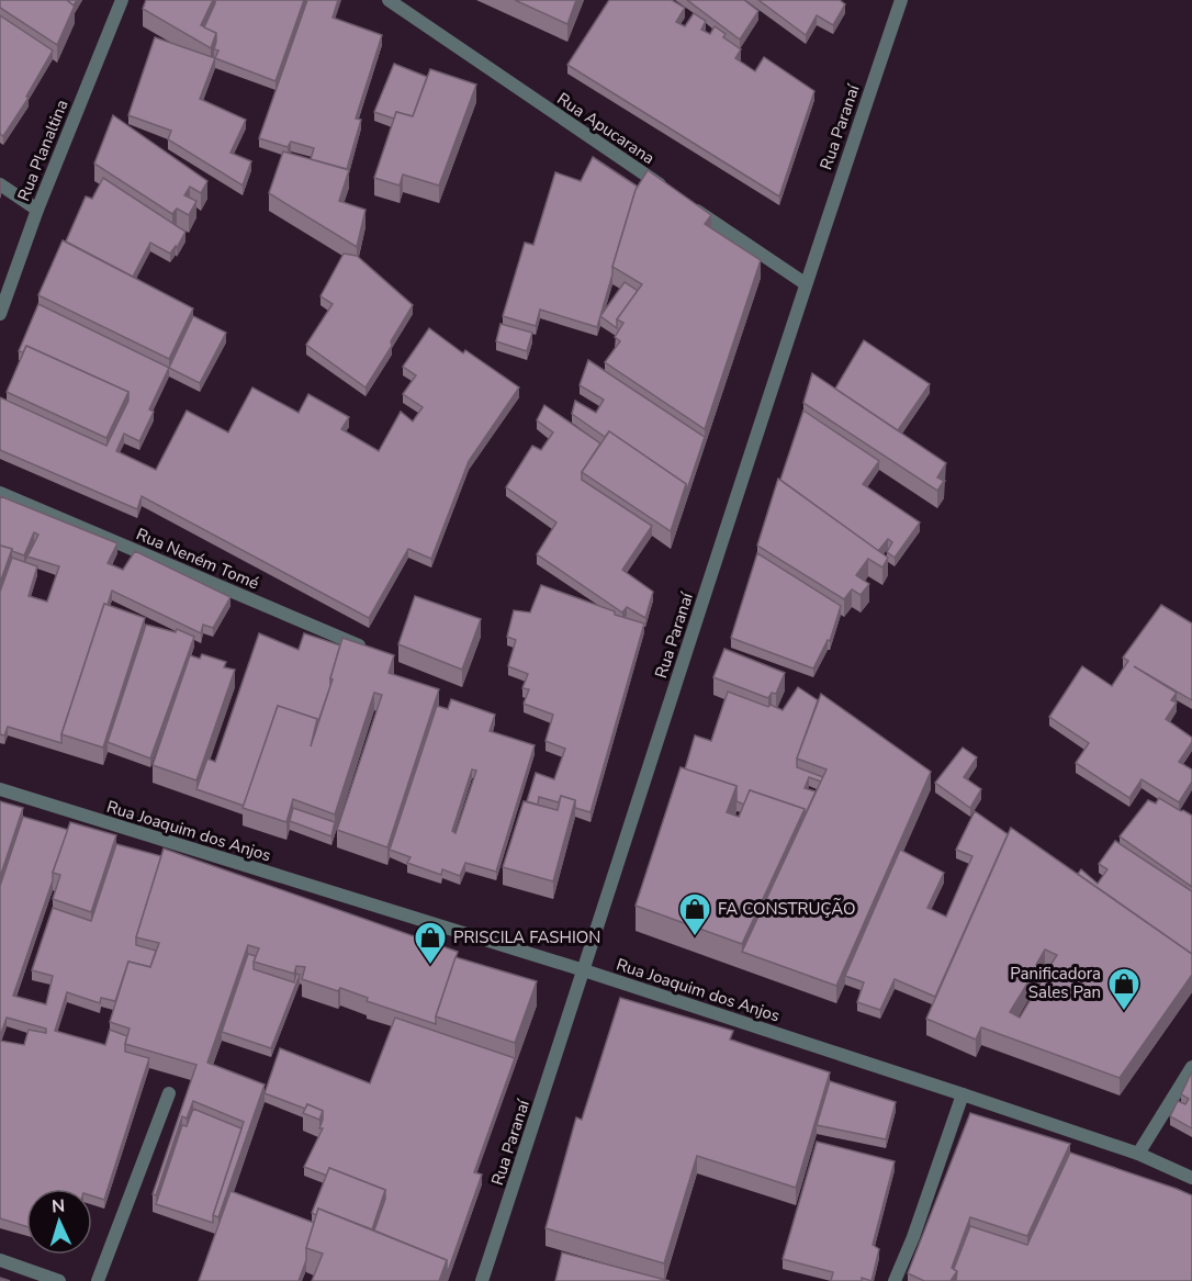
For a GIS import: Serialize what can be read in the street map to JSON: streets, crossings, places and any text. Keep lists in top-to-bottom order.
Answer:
{
  "streets": {
    "street": [
      "Rua Paranaí",
      "Rua Apucarana",
      "Rua Planaltina",
      "Rua Neném Tomé",
      "Rua Joaquim dos Anjos"
    ]
  },
  "crossings": [
    ["Rua Paranaí", "Rua Joaquim dos Anjos"]
  ],
  "places": {
    "shop": ["FA CONSTRUÇÃO", "PRISCILA FASHION", "Panificadora Sales Pan"]
  },
  "north": "top"
}
